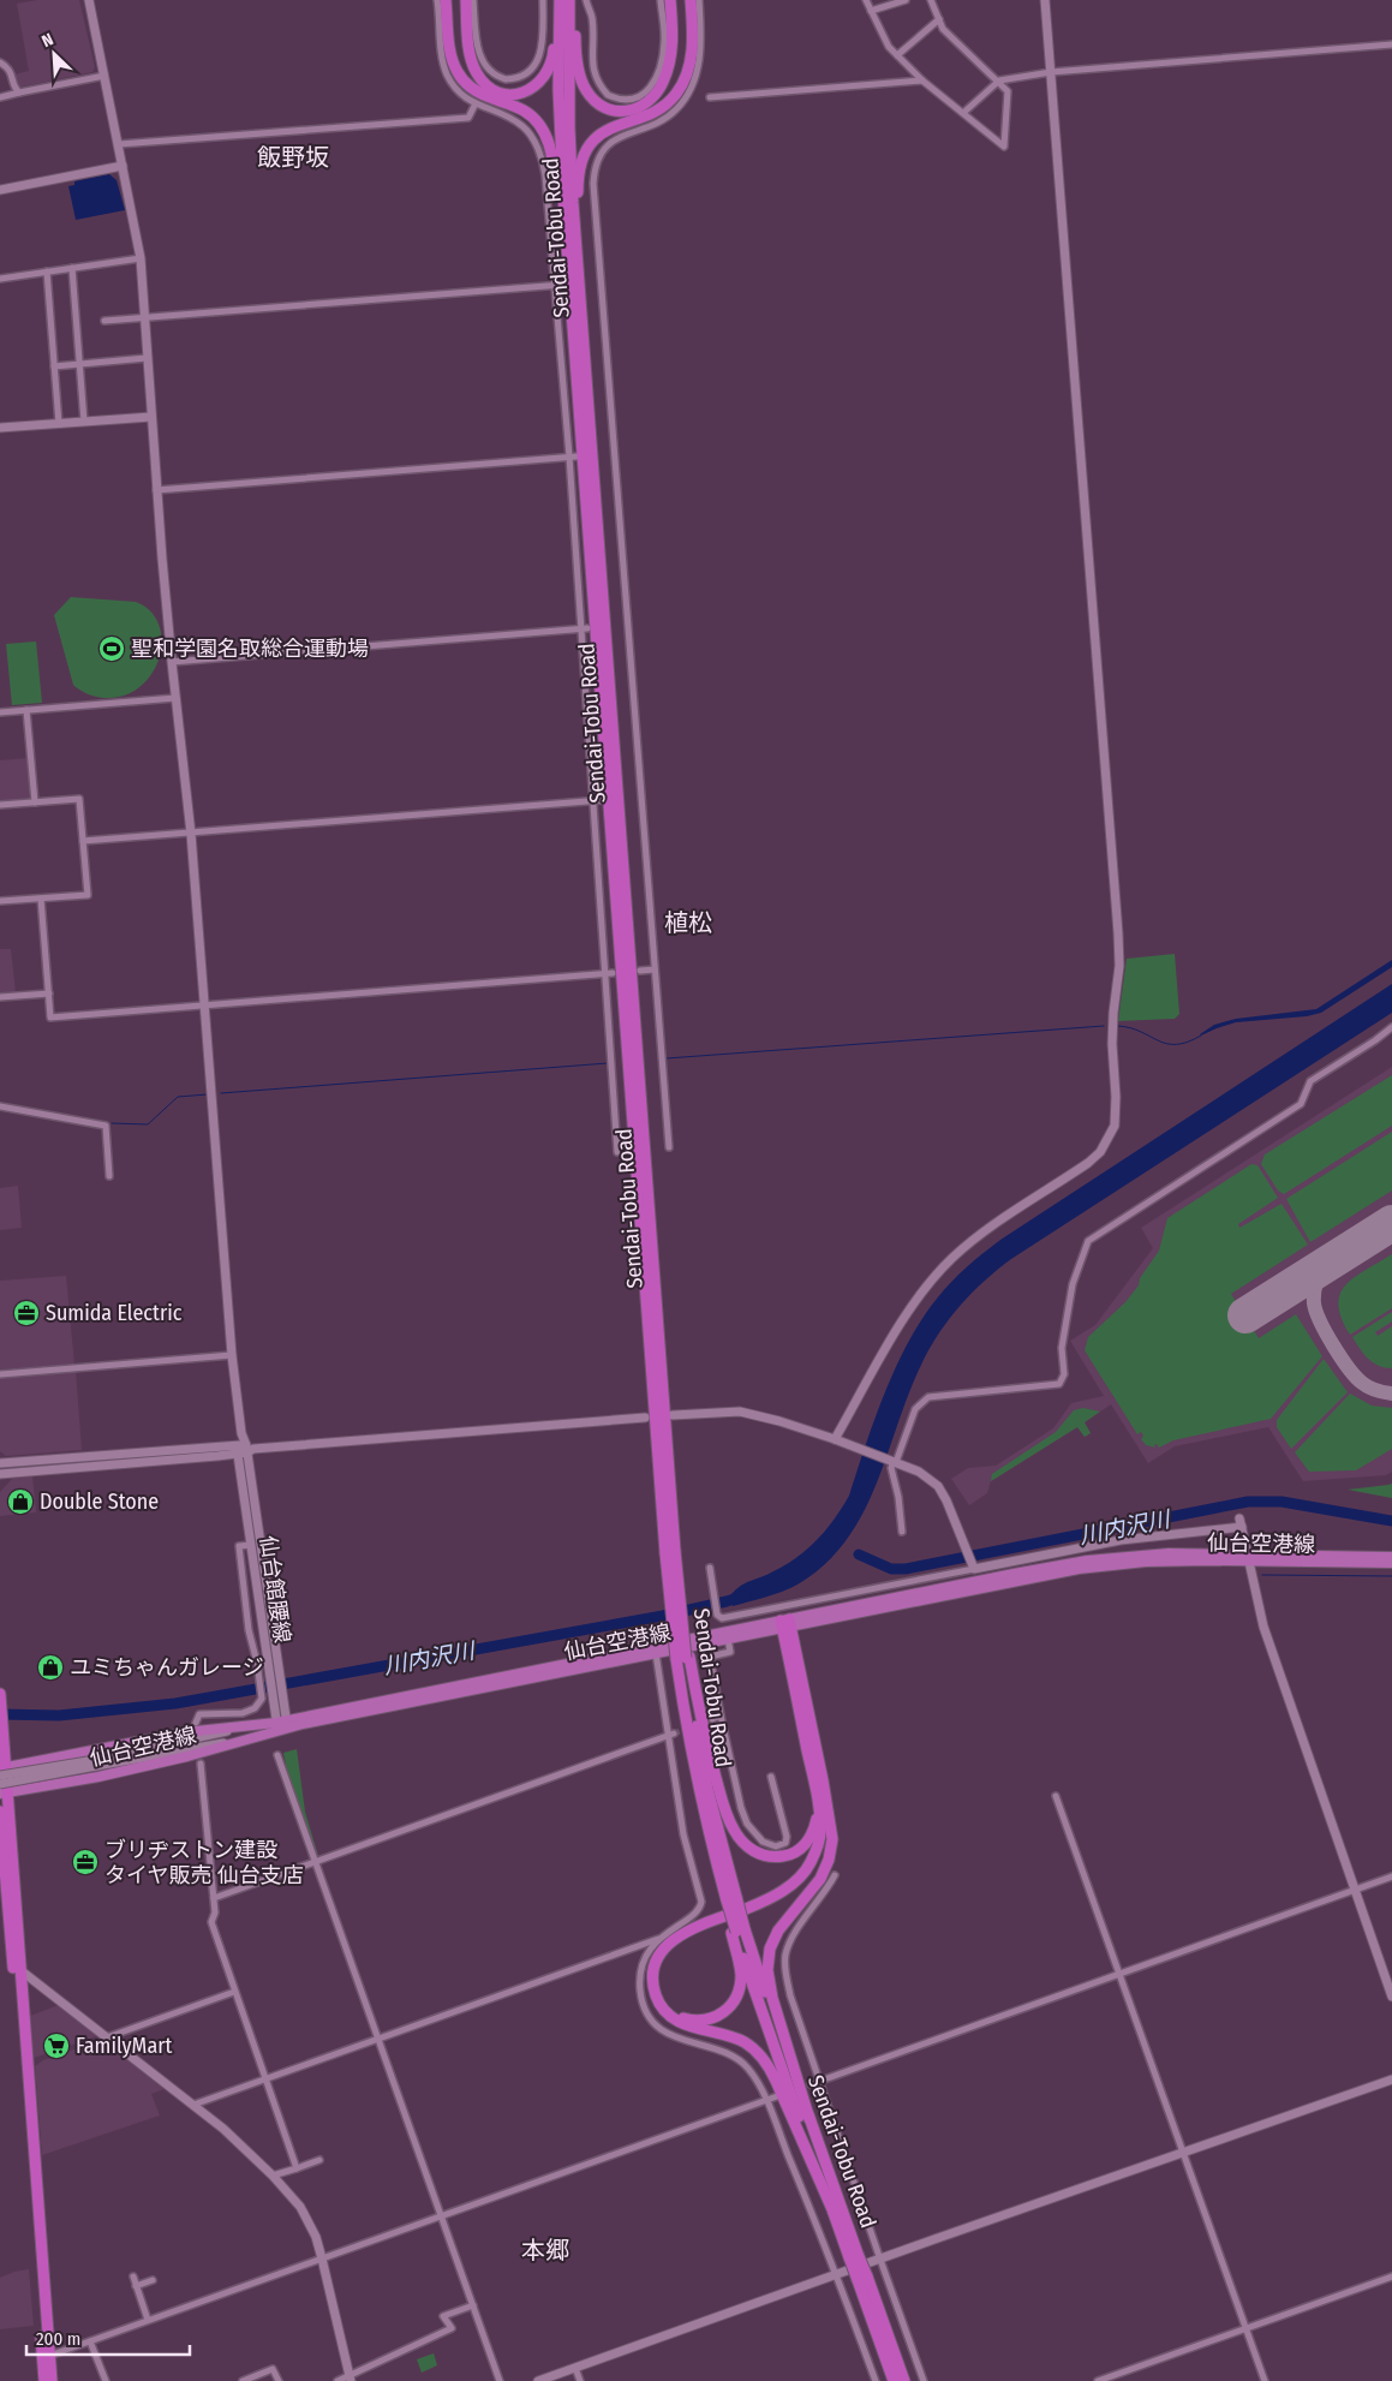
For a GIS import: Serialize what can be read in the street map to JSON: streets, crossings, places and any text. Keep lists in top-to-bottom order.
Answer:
{
  "streets": {
    "highway": ["Sendai-Tobu Road"],
    "main road": ["仙台空港線"],
    "street": ["仙台館腰線"]
  },
  "crossings": [
    ["仙台空港線", "仙台館腰線"]
  ],
  "districts": ["飯野坂", "植松", "本郷"],
  "water": ["川内沢川"],
  "places": {
    "sports": ["聖和学園名取総合運動場"],
    "office": ["Sumida Electric", "ブリヂストン建設 タイヤ販売 仙台支店"],
    "shop": ["Double Stone", "ユミちゃんガレージ"],
    "supermarket": ["FamilyMart"]
  },
  "scale_bar": "200 m",
  "north": "top left"
}
